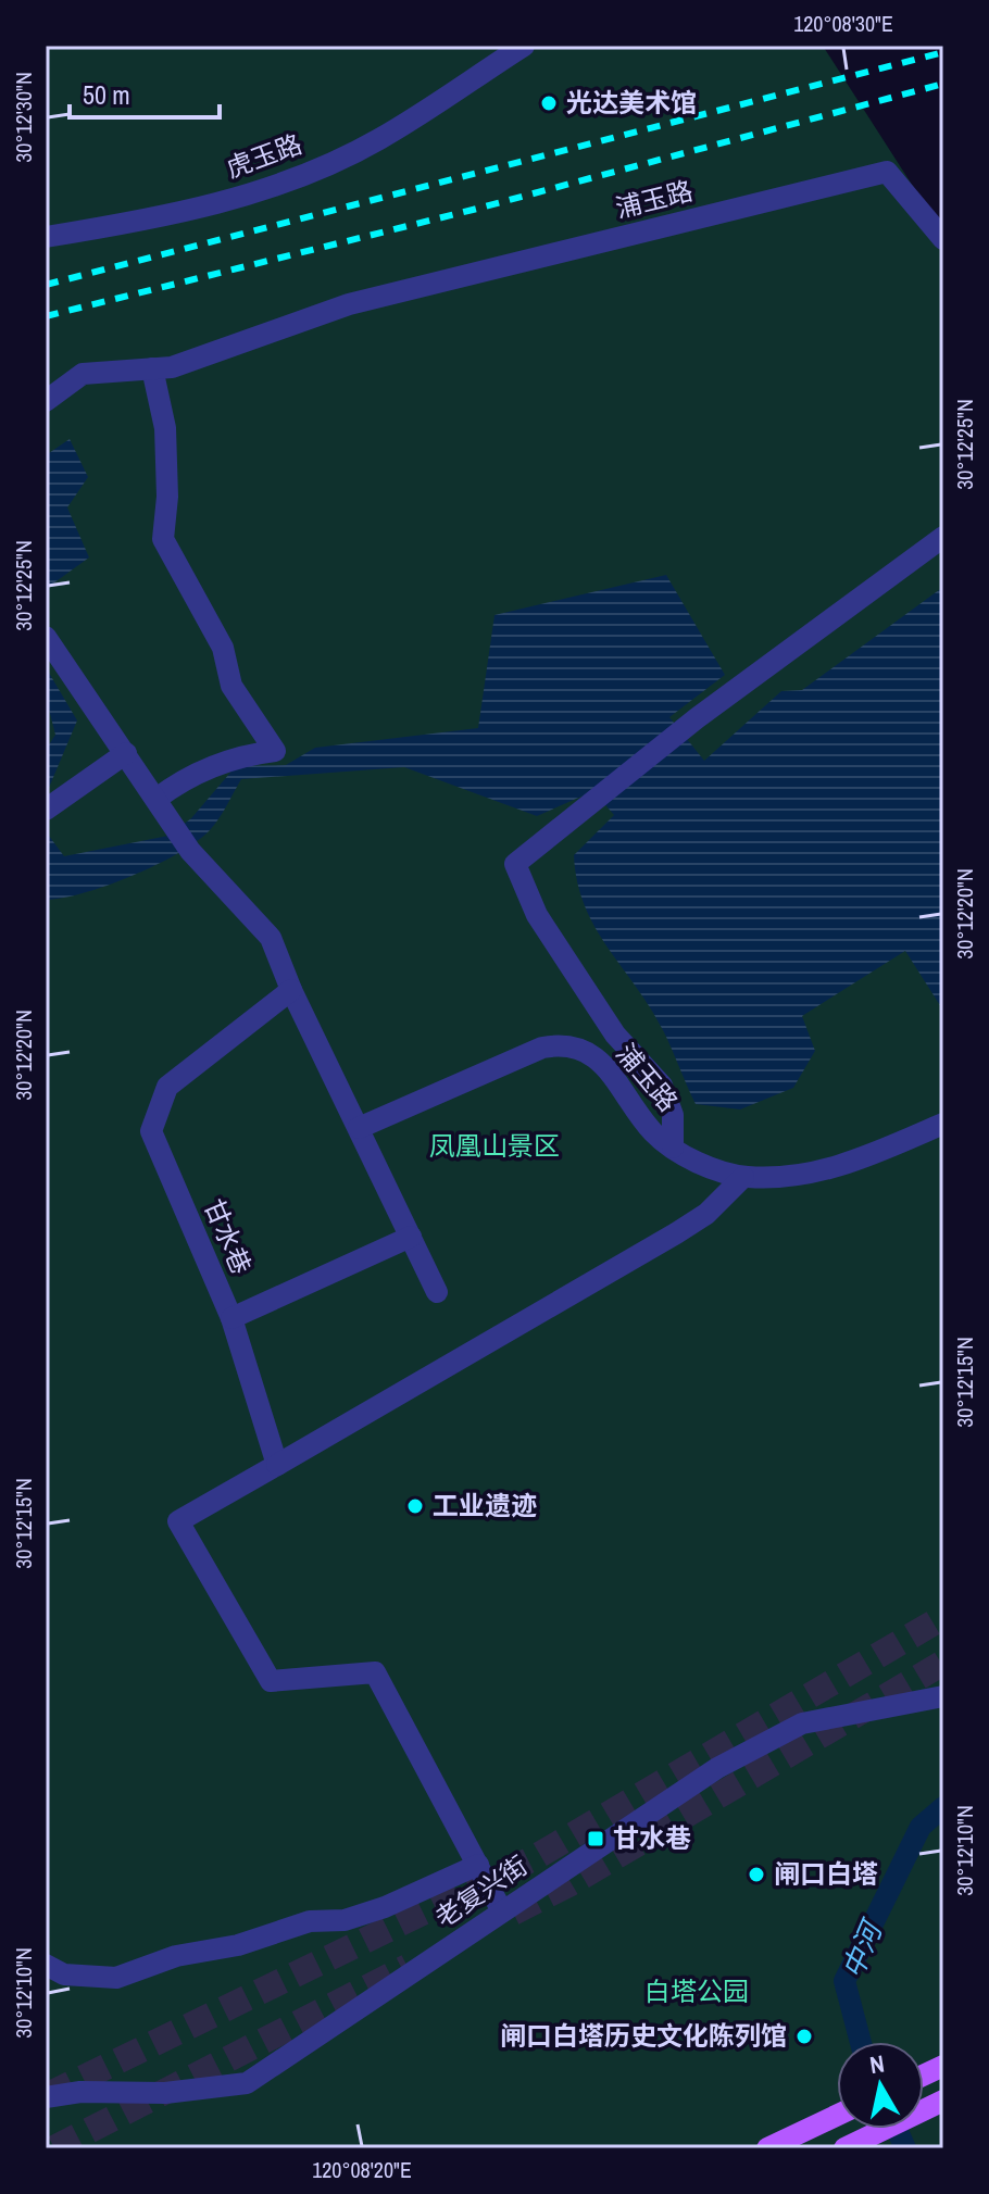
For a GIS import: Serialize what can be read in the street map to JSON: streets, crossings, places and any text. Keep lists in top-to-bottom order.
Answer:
{
  "streets": {
    "street": [
      "虎玉路",
      "浦玉路",
      "甘水巷",
      "老复兴街"
    ]
  },
  "water": ["中河"],
  "parks": ["凤凰山景区", "白塔公园"],
  "places": {
    "other": [
      "光达美术馆",
      "工业遗迹",
      "闸口白塔",
      "闸口白塔历史文化陈列馆"
    ],
    "transit": ["甘水巷"]
  },
  "scale_bar": "50 m",
  "north": "top",
  "coordinates": [
    "120°08'30\"E",
    "30°12'30\"N",
    "30°12'25\"N",
    "30°12'20\"N",
    "30°12'15\"N",
    "30°12'10\"N",
    "120°08'20\"E"
  ]
}
